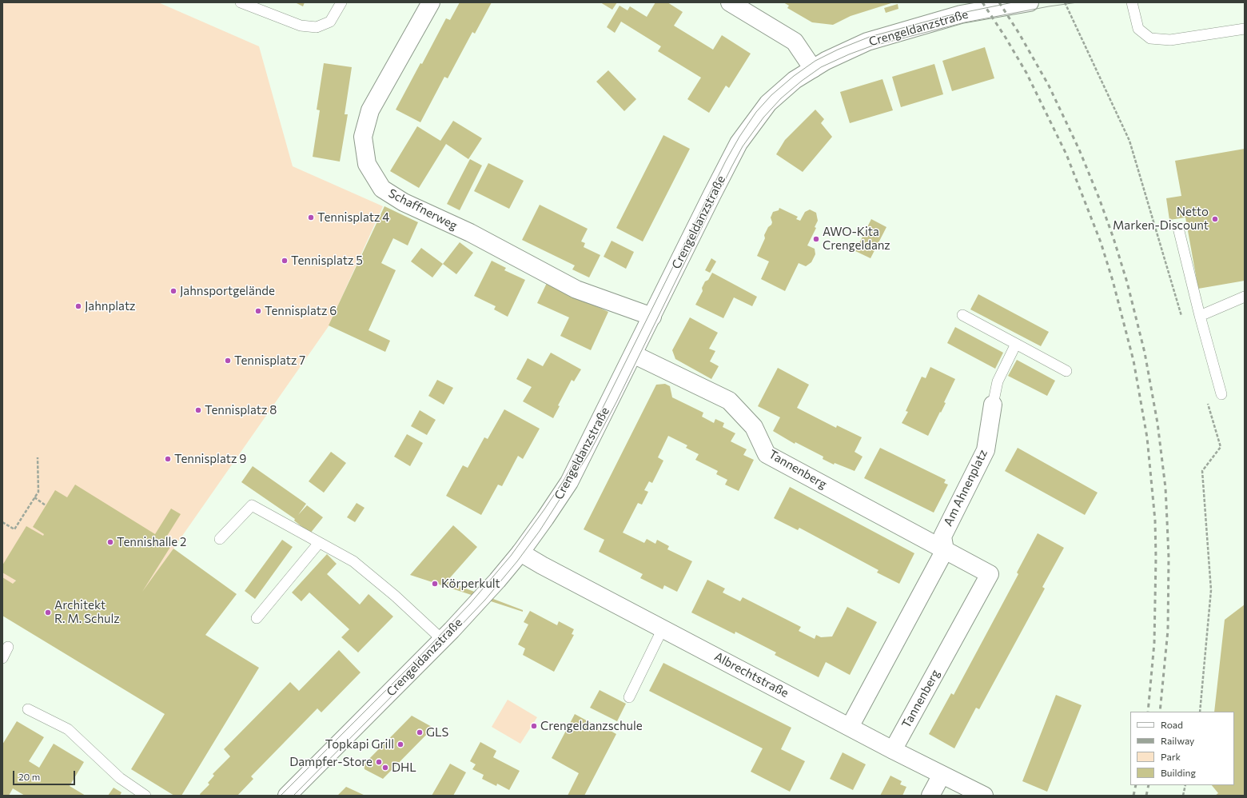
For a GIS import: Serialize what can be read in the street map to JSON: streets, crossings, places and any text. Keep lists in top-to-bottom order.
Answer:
{
  "streets": {
    "street": [
      "Crengeldanzstraße",
      "Schaffnerweg",
      "Tannenberg",
      "Am Ahnenplatz",
      "Albrechtstraße"
    ]
  },
  "crossings": [
    ["Crengeldanzstraße", "Schaffnerweg"],
    ["Crengeldanzstraße", "Tannenberg"],
    ["Crengeldanzstraße", "Albrechtstraße"],
    ["Tannenberg", "Am Ahnenplatz"],
    ["Tannenberg", "Albrechtstraße"]
  ],
  "places": [
    "Tennisplatz 4",
    "Netto Marken-Discount",
    "AWO-Kita Crengeldanz",
    "Tennisplatz 5",
    "Jahnsportgelände",
    "Jahnplatz",
    "Tennisplatz 6",
    "Tennisplatz 7",
    "Tennisplatz 8",
    "Tennisplatz 9",
    "Tennishalle 2",
    "Körperkult",
    "Architekt R. M. Schulz",
    "Crengeldanzschule",
    "GLS",
    "Topkapi Grill",
    "Dampfer-Store",
    "DHL"
  ],
  "legend": [
    "Road",
    "Railway",
    "Park",
    "Building"
  ],
  "scale_bar": "20 m"
}
